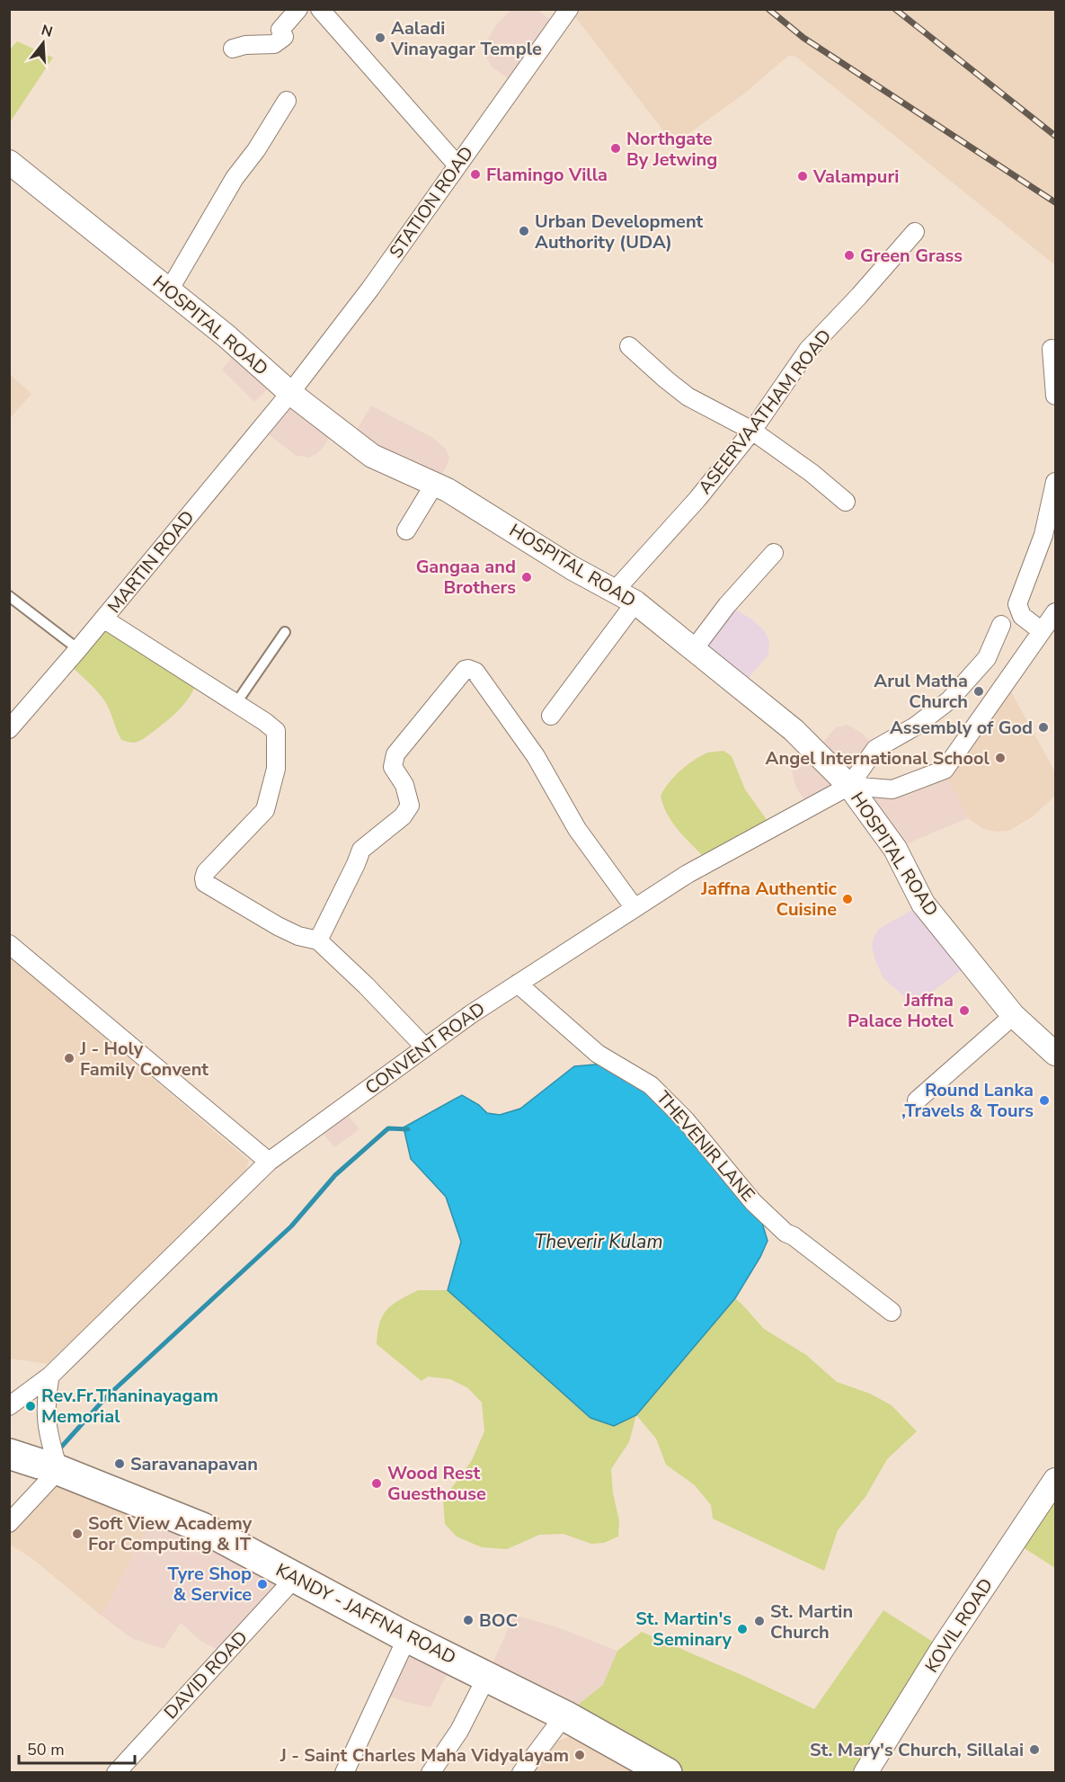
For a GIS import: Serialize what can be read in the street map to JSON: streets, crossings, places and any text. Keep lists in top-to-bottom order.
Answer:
{
  "streets": {
    "highway": ["KANDY - JAFFNA ROAD"],
    "street": [
      "STATION ROAD",
      "HOSPITAL ROAD",
      "ASEERVAATHAM ROAD",
      "MARTIN ROAD",
      "CONVENT ROAD",
      "THEVENIR LANE",
      "KOVIL ROAD",
      "DAVID ROAD"
    ]
  },
  "crossings": [
    ["STATION ROAD", "HOSPITAL ROAD"],
    ["STATION ROAD", "MARTIN ROAD"],
    ["HOSPITAL ROAD", "ASEERVAATHAM ROAD"],
    ["HOSPITAL ROAD", "MARTIN ROAD"],
    ["HOSPITAL ROAD", "CONVENT ROAD"],
    ["CONVENT ROAD", "THEVENIR LANE"],
    ["KANDY - JAFFNA ROAD", "DAVID ROAD"]
  ],
  "water": ["Theverir Kulam"],
  "places": [
    "Aaladi Vinayagar Temple",
    "Northgate By Jetwing",
    "Flamingo Villa",
    "Valampuri",
    "Urban Development Authority (UDA)",
    "Green Grass",
    "Gangaa and Brothers",
    "Arul Matha Church",
    "Assembly of God",
    "Angel International School",
    "Jaffna Authentic Cuisine",
    "Jaffna Palace Hotel",
    "J - Holy Family Convent",
    "Round Lanka ,Travels & Tours",
    "Rev.Fr.Thaninayagam Memorial",
    "Saravanapavan",
    "Wood Rest Guesthouse",
    "Soft View Academy For Computing & IT",
    "Tyre Shop & Service",
    "BOC",
    "St. Martin Church",
    "St. Martin's Seminary",
    "St. Mary's Church, Sillalai",
    "J - Saint Charles Maha Vidyalayam"
  ],
  "scale_bar": "50 m",
  "north": "top"
}
